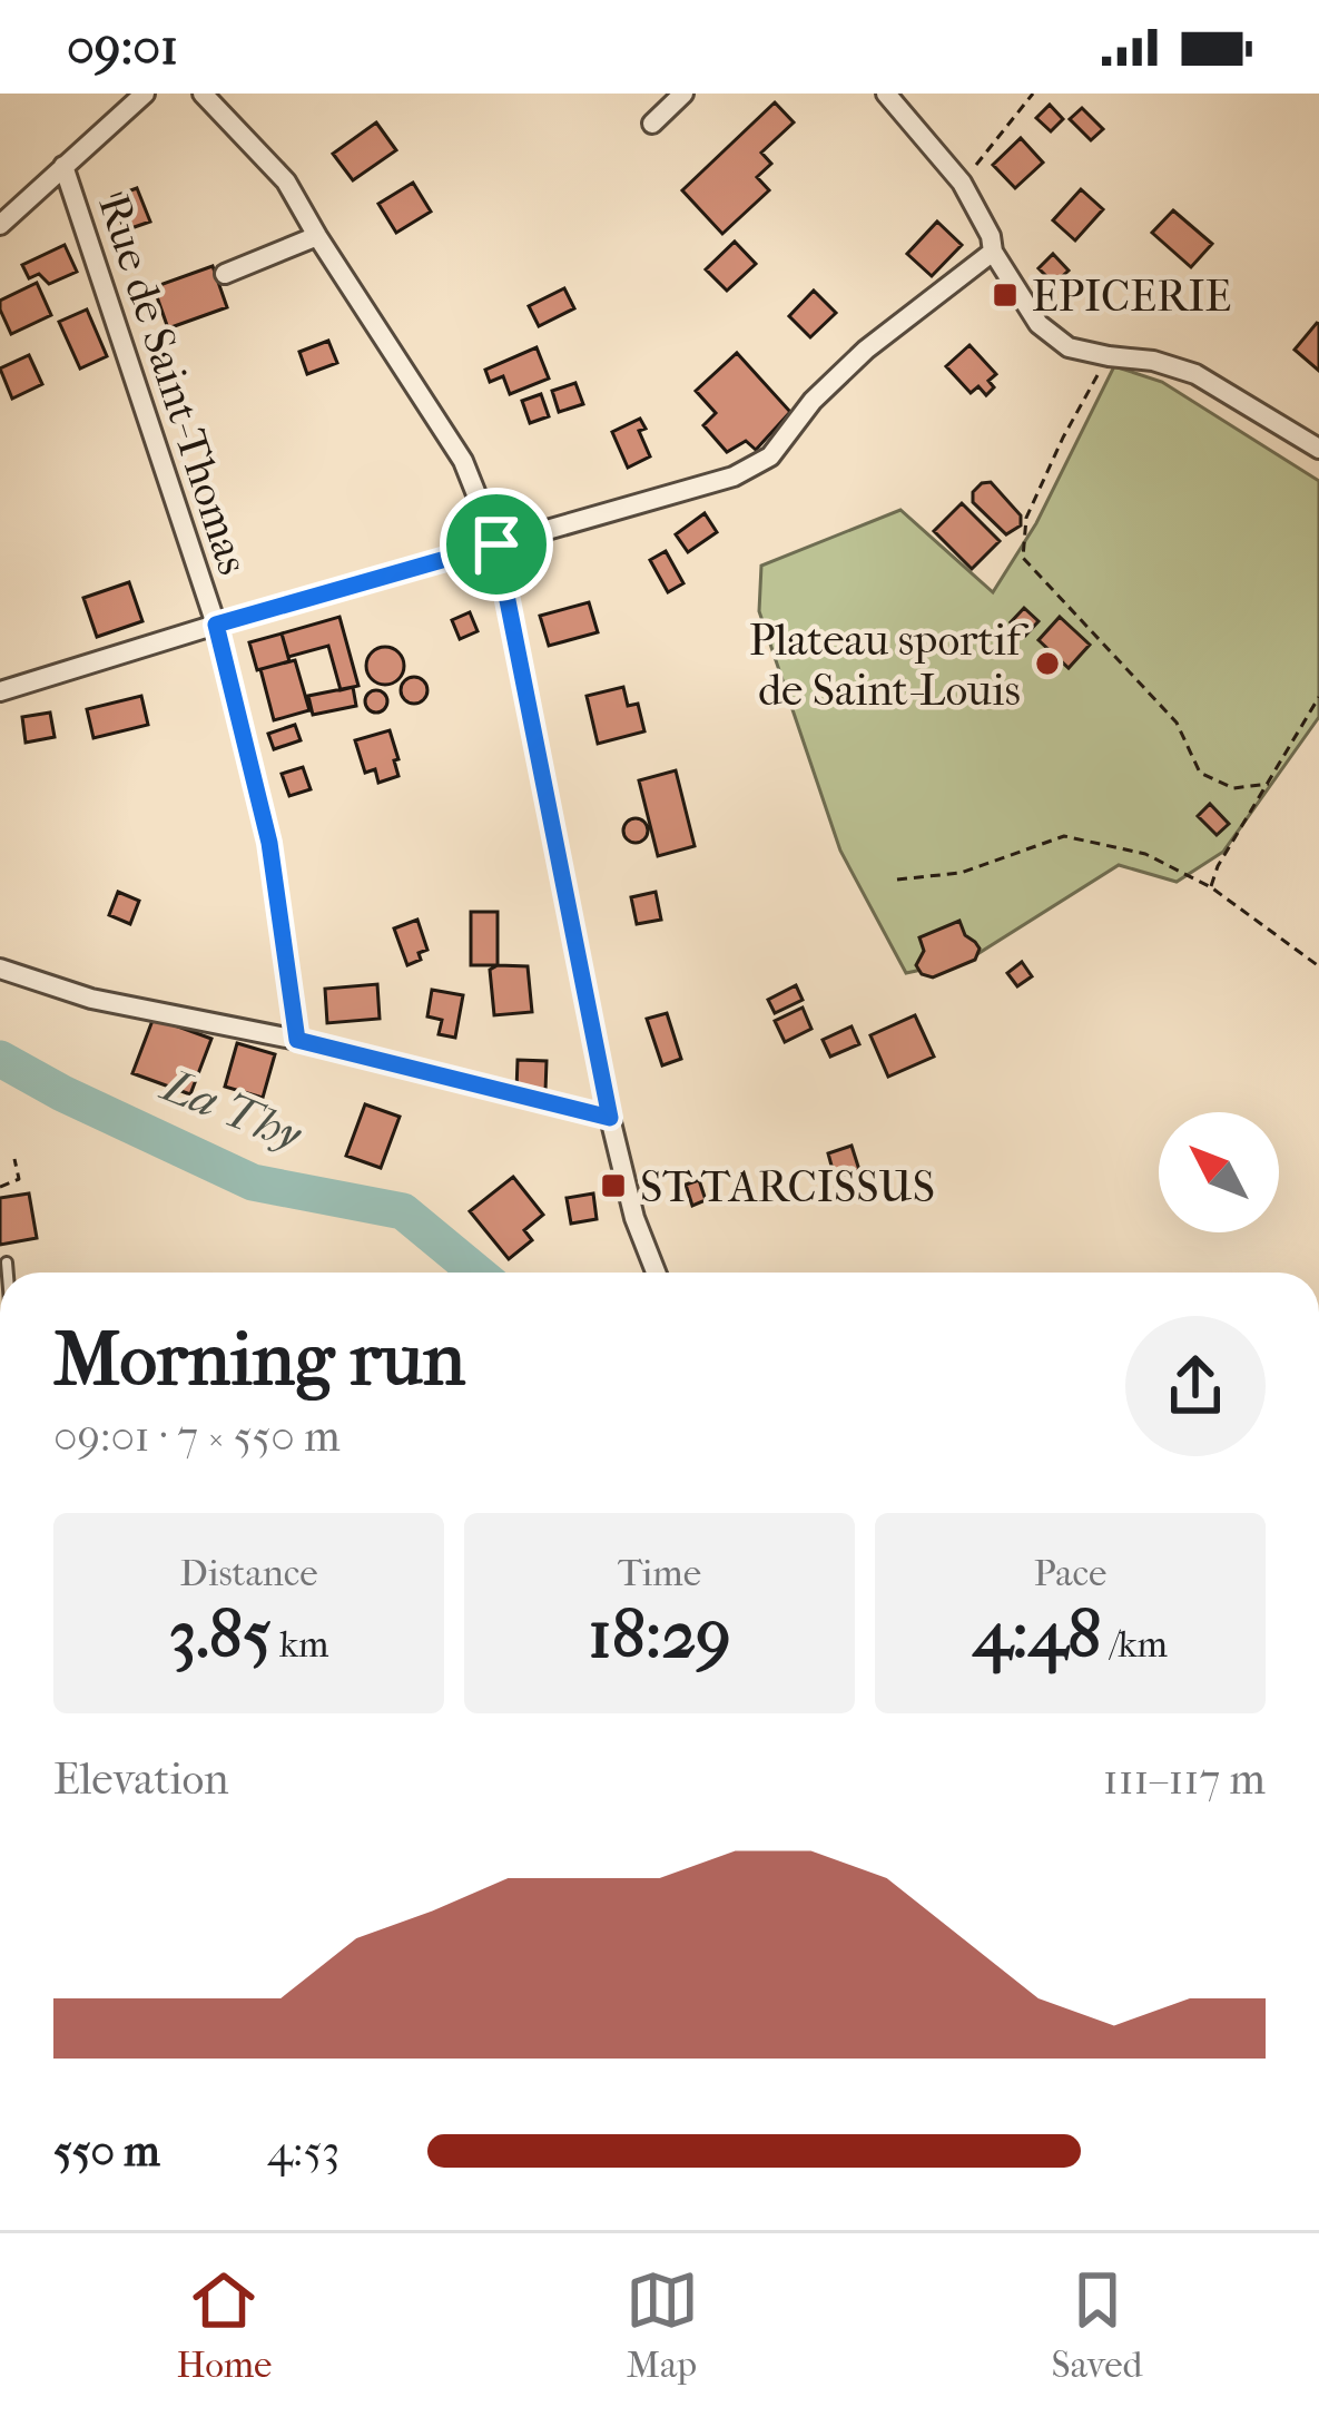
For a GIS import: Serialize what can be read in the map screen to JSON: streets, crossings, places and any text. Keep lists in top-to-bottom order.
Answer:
{
  "streets": {
    "street": ["Rue de Saint-Thomas"]
  },
  "water": ["La Thy"],
  "places": {
    "transit": ["EPICERIE", "ST TARCISSUS"],
    "other": ["Plateau sportif de Saint-Louis"]
  },
  "north": "top left",
  "page": {
    "status": "09:01",
    "heading": ["Morning run", "09:01 · 7 × 550 m"],
    "stats": [
      ["Distance", "3.85 km"],
      ["Time", "18:29"],
      ["Pace", "4:48 /km"]
    ],
    "chart": ["Elevation", "111–117 m"],
    "list": [
      {
        "name": "550 m",
        "note": "4:53"
      }
    ],
    "tabs": ["Home", "Map", "Saved"]
  }
}
